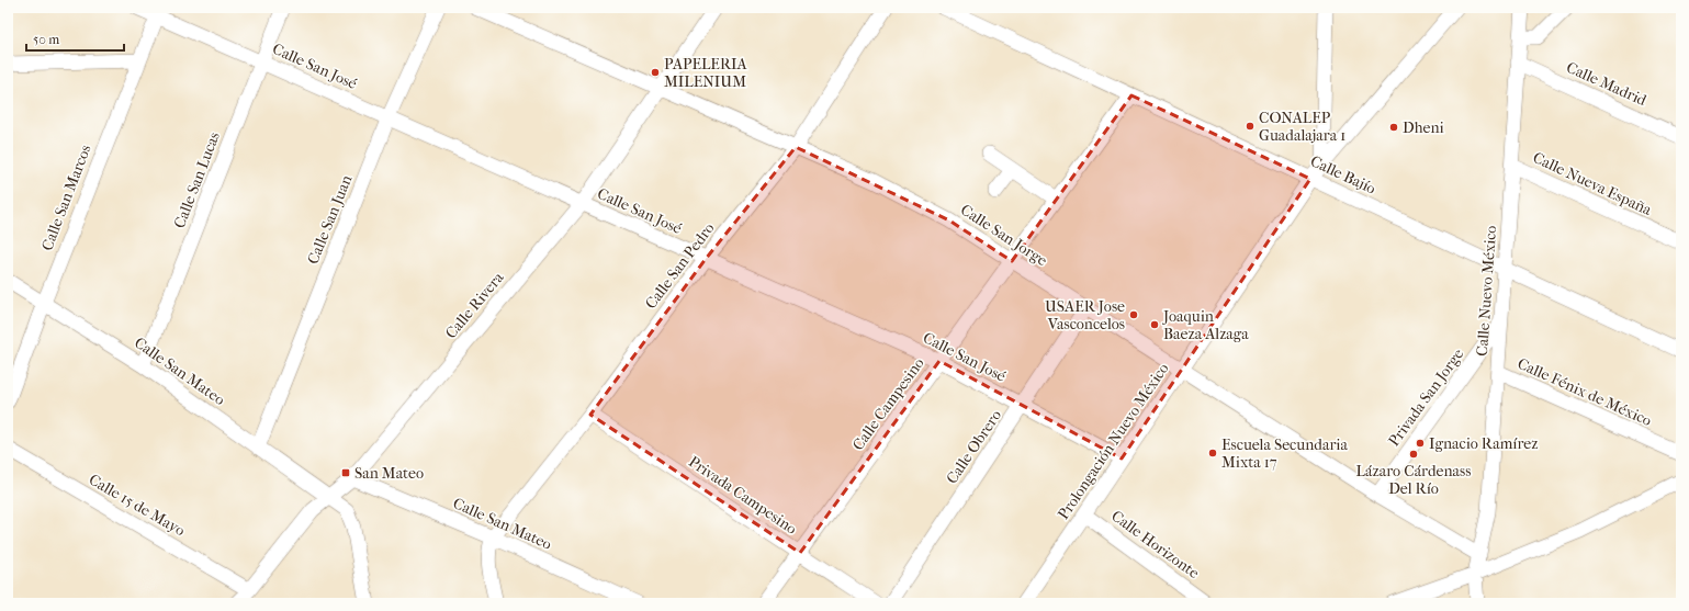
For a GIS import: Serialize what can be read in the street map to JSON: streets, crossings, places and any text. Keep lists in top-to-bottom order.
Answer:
{
  "streets": {
    "street": [
      "Calle San José",
      "Calle Madrid",
      "Calle Bajío",
      "Calle San Lucas",
      "Calle Nueva España",
      "Calle San Marcos",
      "Calle San Juan",
      "Calle San Jorge",
      "Calle San Pedro",
      "Calle Nuevo México",
      "Calle Rivera",
      "Calle San Mateo",
      "Calle Fénix de México",
      "Privada San Jorge",
      "Calle Campesino",
      "Prolongación Nuevo México",
      "Calle Obrero",
      "Privada Campesino",
      "Calle 15 de Mayo",
      "Calle Horizonte"
    ]
  },
  "crossings": [
    ["Calle San José", "Calle San Lucas"],
    ["Calle San José", "Calle San Marcos"],
    ["Calle San José", "Calle San Juan"],
    ["Calle San José", "Calle San Pedro"],
    ["Calle San José", "Calle Rivera"],
    ["Calle San José", "Calle Campesino"],
    ["Calle San José", "Prolongación Nuevo México"],
    ["Calle San José", "Calle Obrero"],
    ["Calle Madrid", "Calle Nuevo México"],
    ["Calle Bajío", "Calle Nuevo México"],
    ["Calle Bajío", "Calle Campesino"],
    ["Calle Bajío", "Prolongación Nuevo México"],
    ["Calle San Lucas", "Calle San Mateo"],
    ["Calle Nueva España", "Calle Nuevo México"],
    ["Calle San Marcos", "Calle San Mateo"],
    ["Calle San Juan", "Calle San Mateo"],
    ["Calle San Jorge", "Calle San Pedro"],
    ["Calle San Jorge", "Calle Nuevo México"],
    ["Calle San Jorge", "Calle Rivera"],
    ["Calle San Jorge", "Privada San Jorge"],
    ["Calle San Jorge", "Calle Campesino"],
    ["Calle San Jorge", "Prolongación Nuevo México"],
    ["Calle San Jorge", "Calle Obrero"],
    ["Calle San Pedro", "Calle San Mateo"],
    ["Calle San Pedro", "Privada Campesino"],
    ["Calle Nuevo México", "Calle Fénix de México"],
    ["Calle Nuevo México", "Privada San Jorge"],
    ["Calle Rivera", "Calle San Mateo"],
    ["Calle Rivera", "Calle 15 de Mayo"],
    ["Calle Campesino", "Privada Campesino"],
    ["Prolongación Nuevo México", "Calle Horizonte"]
  ],
  "places": {
    "other": [
      "PAPELERIA MILENIUM",
      "CONALEP Guadalajara 1",
      "Dheni",
      "USAER Jose Vasconcelos",
      "Joaquin Baeza Alzaga",
      "Ignacio Ramírez",
      "Escuela Secundaria Mixta 17",
      "Lázaro Cárdenass Del Río"
    ],
    "transit": ["San Mateo"]
  },
  "scale_bar": "50 m"
}
